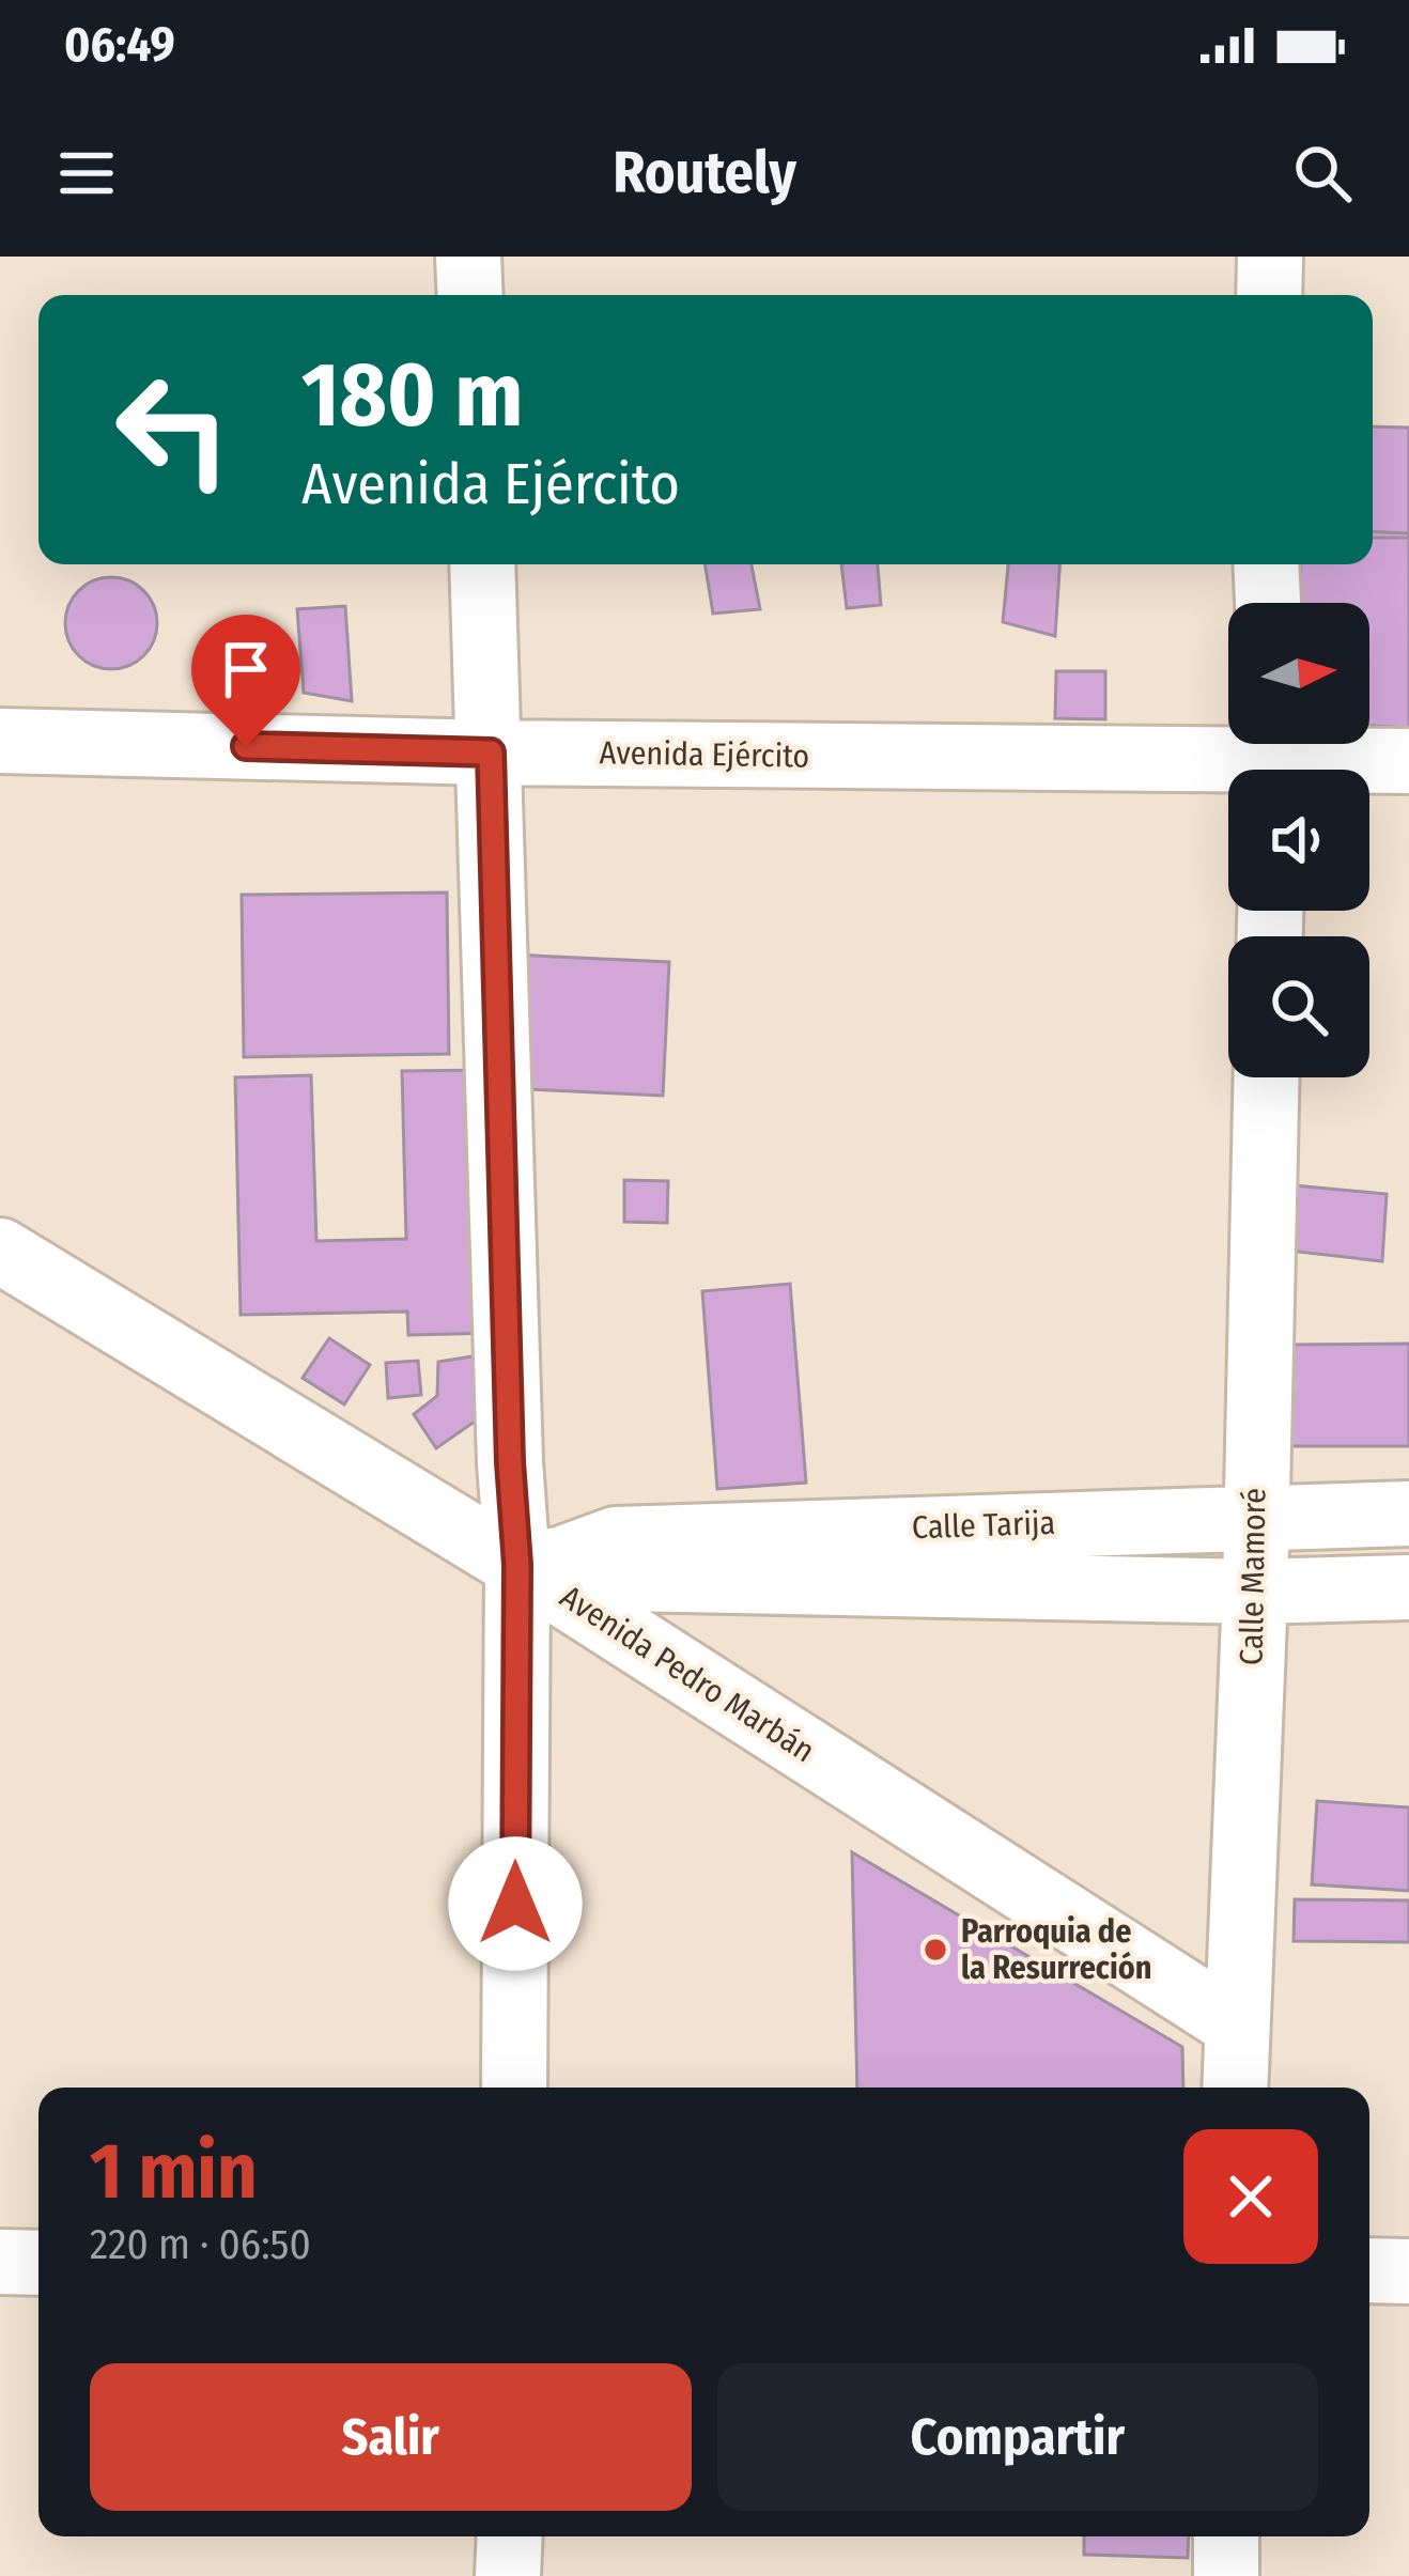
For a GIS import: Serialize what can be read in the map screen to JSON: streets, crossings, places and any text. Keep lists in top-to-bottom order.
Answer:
{
  "streets": {
    "street": [
      "Avenida Ejército",
      "Calle Tarija",
      "Calle Mamoré",
      "Avenida Pedro Marbán"
    ]
  },
  "crossings": [
    ["Calle Tarija", "Calle Mamoré"],
    ["Calle Tarija", "Avenida Pedro Marbán"],
    ["Calle Mamoré", "Avenida Pedro Marbán"]
  ],
  "places": ["Parroquia de la Resurreción"],
  "north": "right",
  "page": {
    "status": "06:49",
    "header": "Routely",
    "turn": ["180 m", "Avenida Ejército"],
    "heading": ["1 min", "220 m · 06:50"],
    "buttons": ["Salir", "Compartir"]
  }
}
